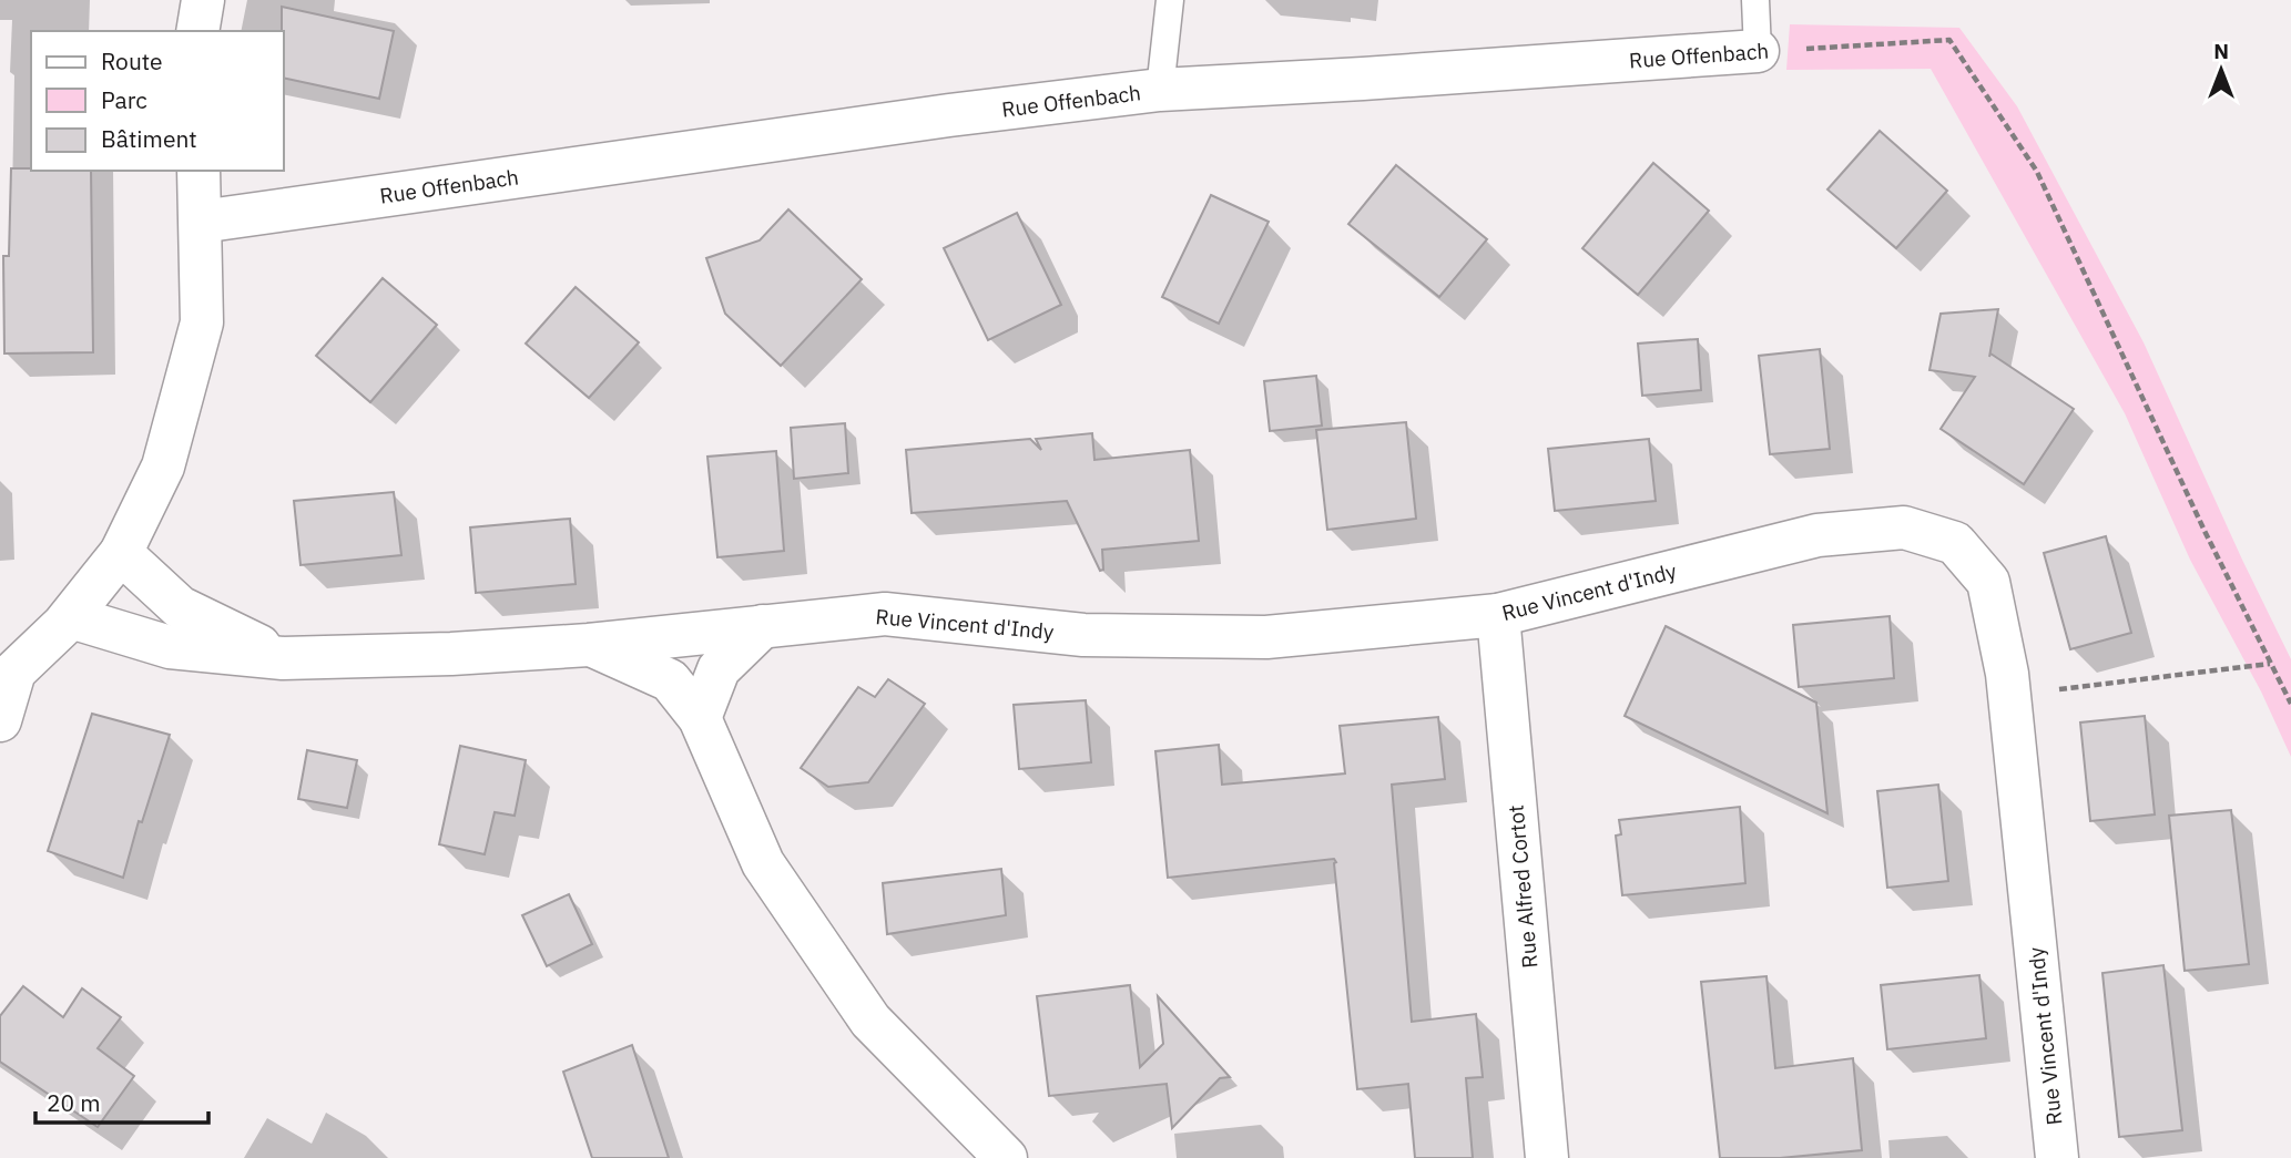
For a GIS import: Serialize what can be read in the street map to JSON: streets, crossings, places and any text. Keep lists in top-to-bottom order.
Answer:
{
  "streets": {
    "street": ["Rue Offenbach", "Rue Vincent d'Indy", "Rue Alfred Cortot"]
  },
  "crossings": [
    ["Rue Vincent d'Indy", "Rue Alfred Cortot"]
  ],
  "legend": ["Route", "Parc", "Bâtiment"],
  "scale_bar": "20 m",
  "north": "top"
}
